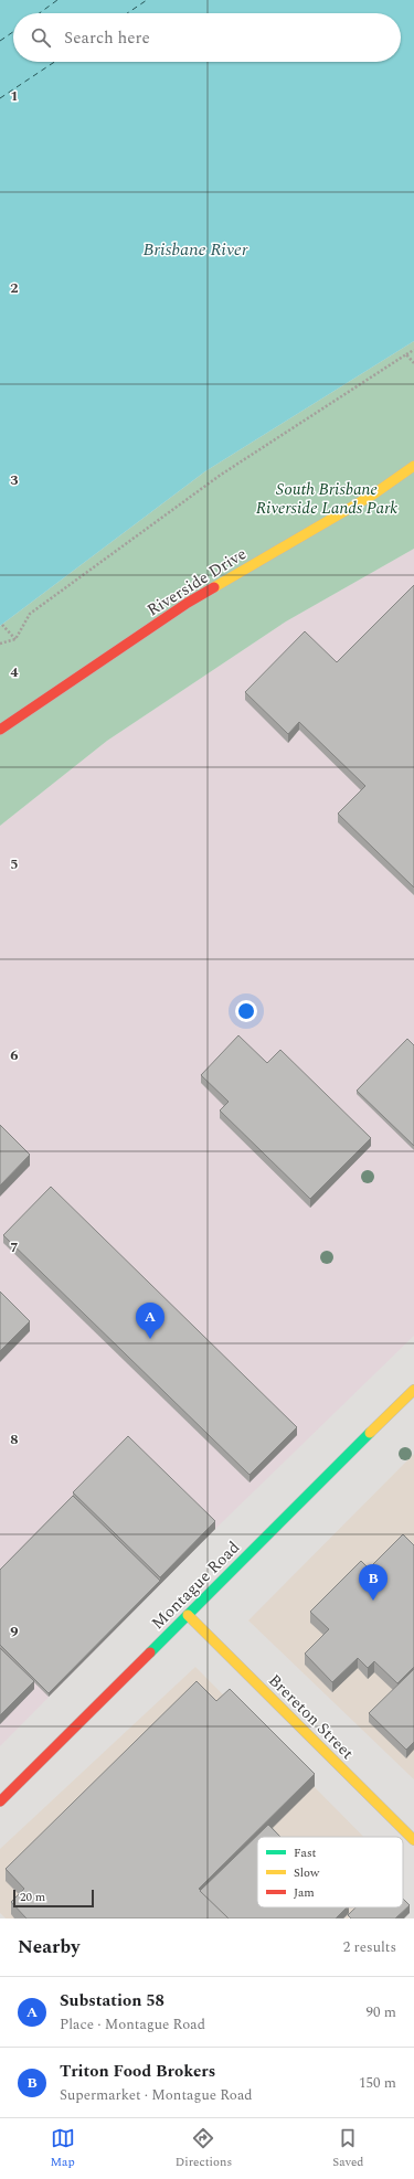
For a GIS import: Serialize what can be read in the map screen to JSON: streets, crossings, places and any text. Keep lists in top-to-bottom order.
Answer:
{
  "streets": {
    "street": ["Riverside Drive", "Montague Road", "Brereton Street"]
  },
  "crossings": [
    ["Montague Road", "Brereton Street"]
  ],
  "water": ["Brisbane River"],
  "parks": ["South Brisbane Riverside Lands Park"],
  "legend": ["Fast", "Slow", "Jam"],
  "scale_bar": "20 m",
  "page": {
    "search": "Search here",
    "pins": ["A", "B"],
    "scale": "20 m",
    "heading": ["Nearby", "2 results"],
    "list": [
      {
        "mark": "A",
        "name": "Substation 58",
        "note": "Place · Montague Road",
        "value": "90 m"
      },
      {
        "mark": "B",
        "name": "Triton Food Brokers",
        "note": "Supermarket · Montague Road",
        "value": "150 m"
      }
    ],
    "nav": ["Map", "Directions", "Saved"]
  },
  "grid": {
    "rows": [
      "1",
      "2",
      "3",
      "4",
      "5",
      "6",
      "7",
      "8",
      "9"
    ]
  }
}
